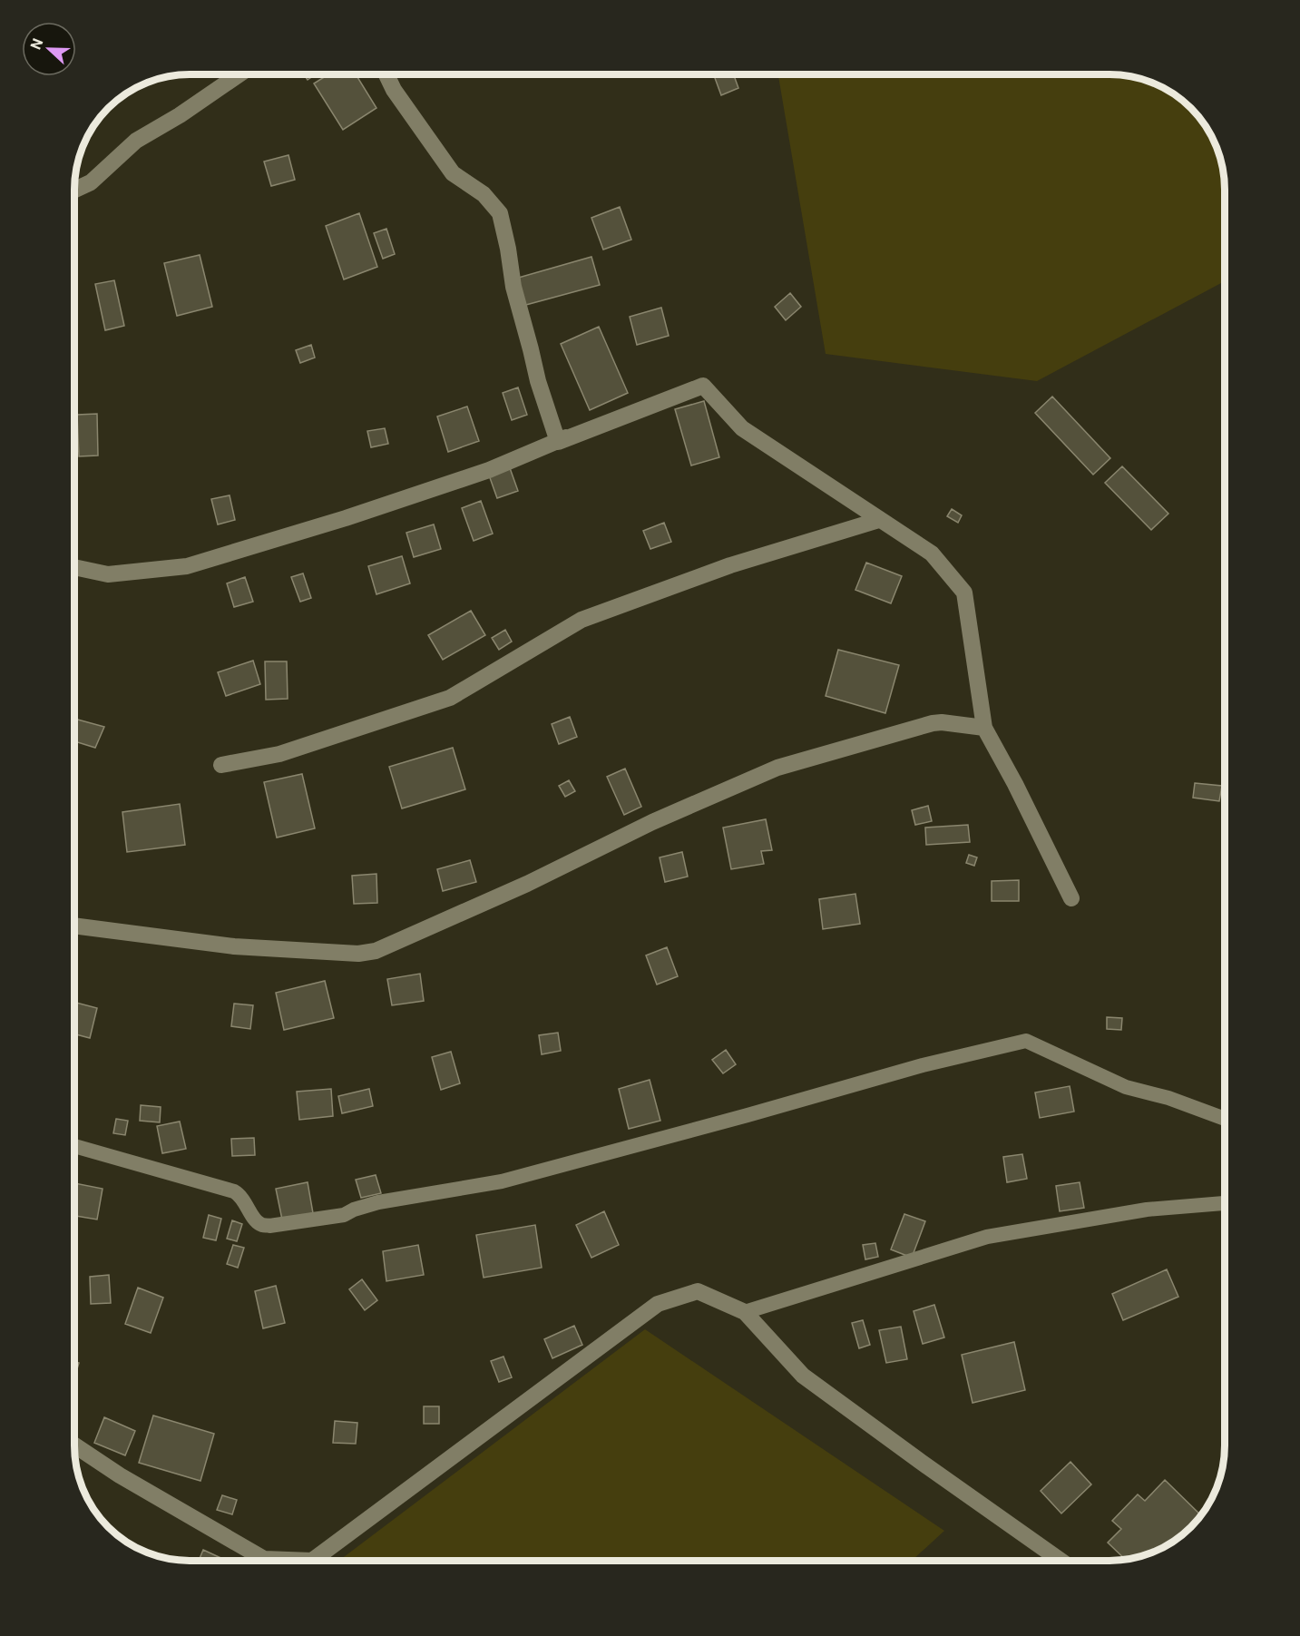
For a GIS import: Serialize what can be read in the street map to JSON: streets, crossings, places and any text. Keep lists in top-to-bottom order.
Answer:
{
  "north": "left"
}
